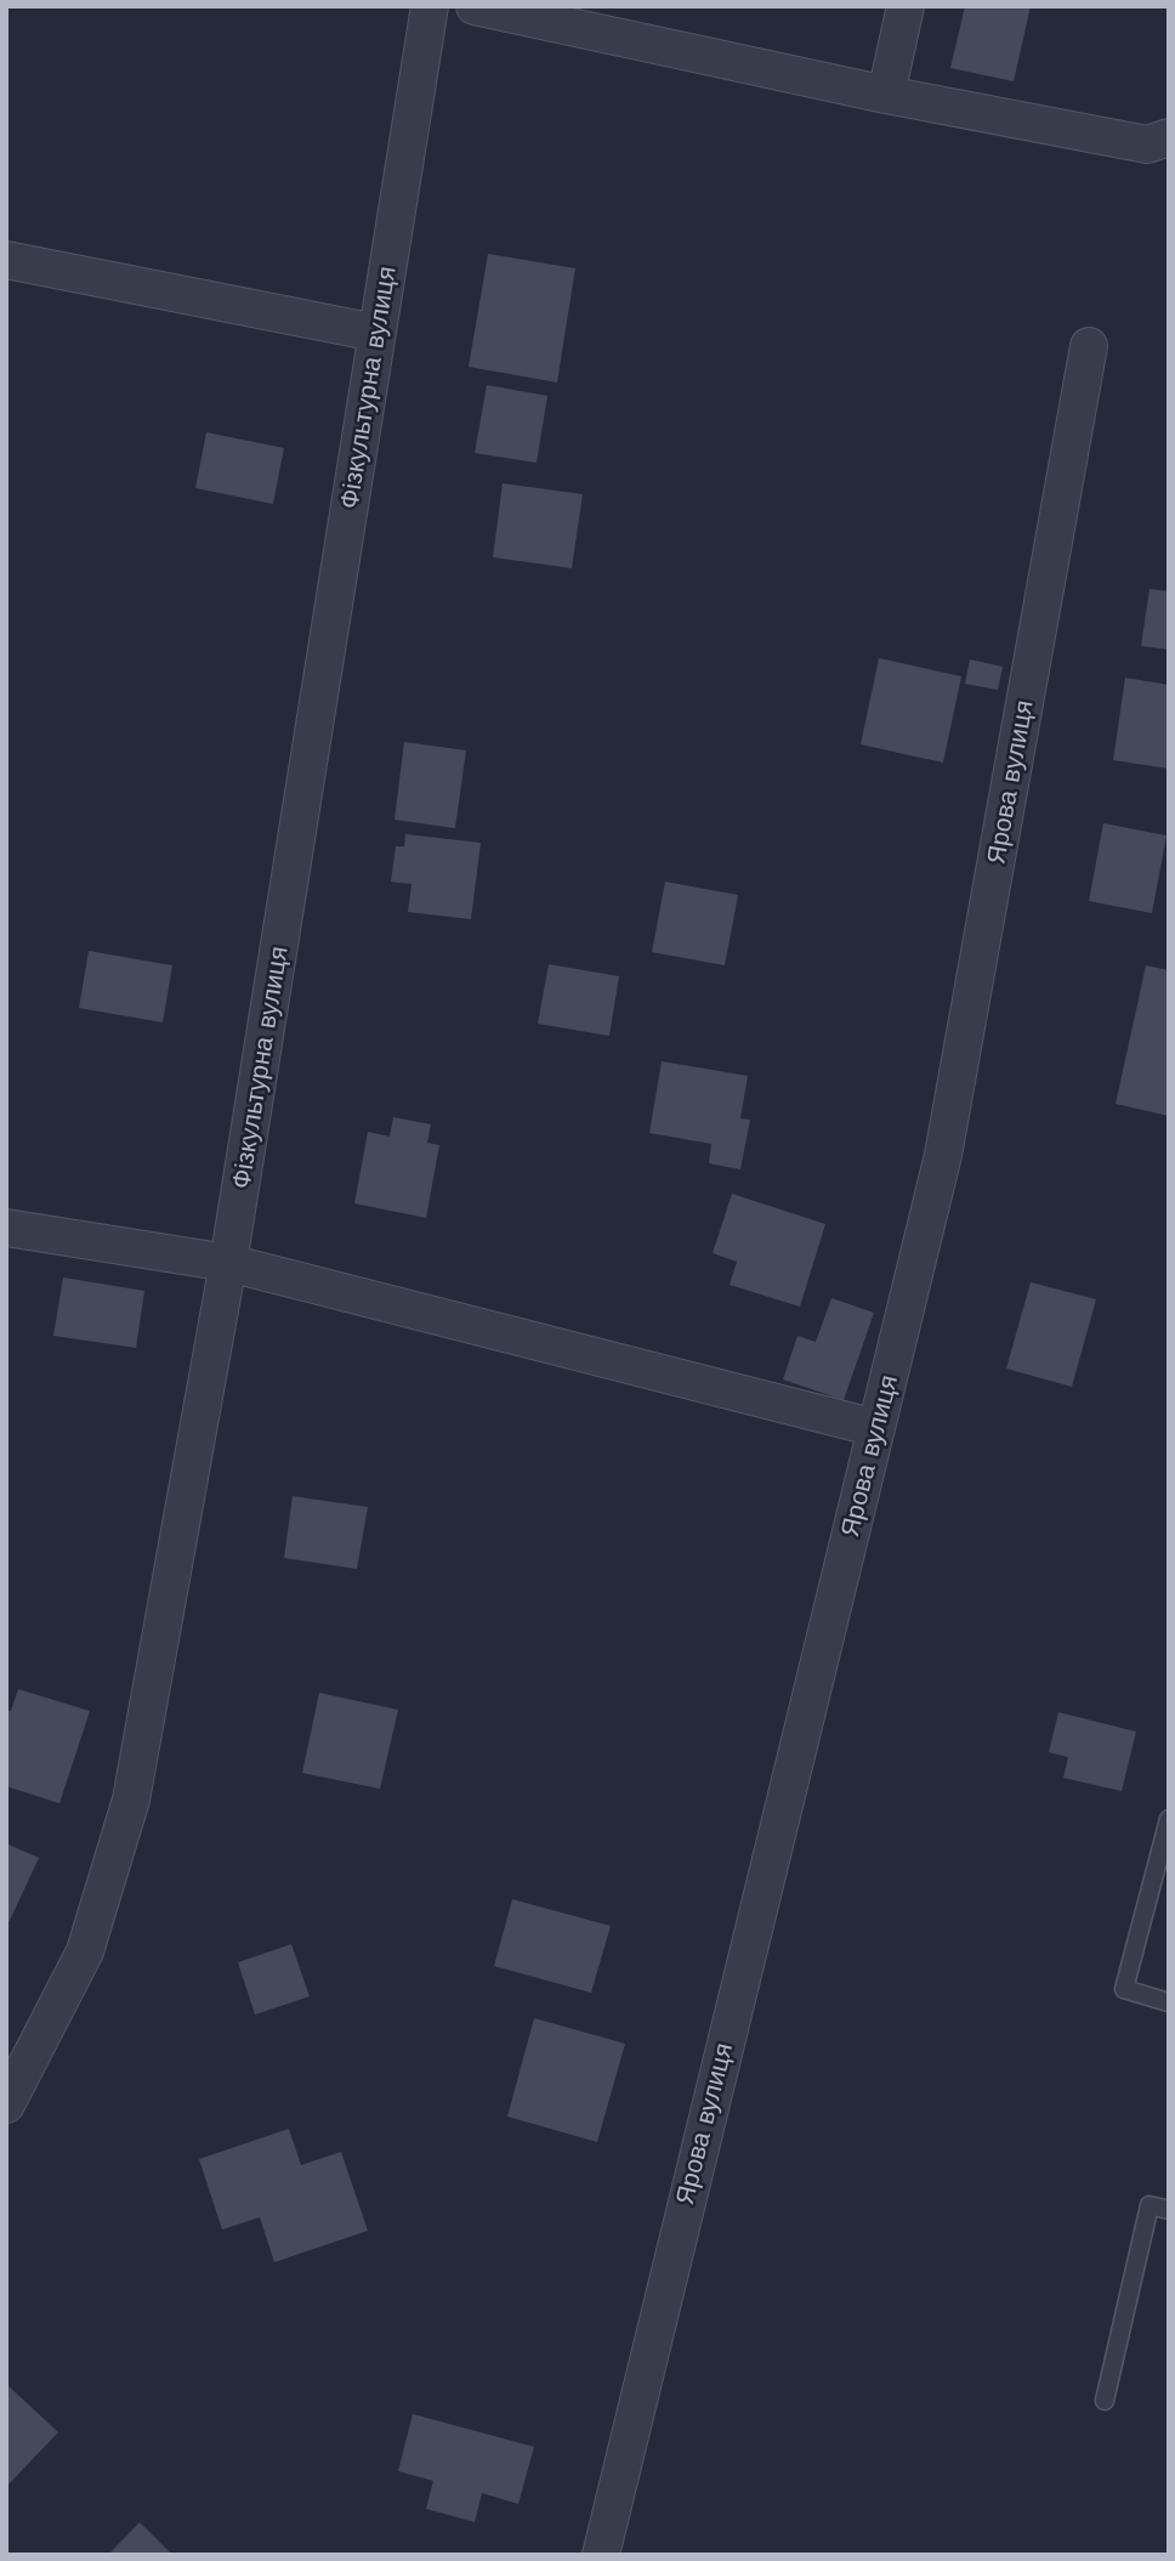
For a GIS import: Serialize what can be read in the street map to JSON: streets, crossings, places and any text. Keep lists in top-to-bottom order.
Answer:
{
  "streets": {
    "street": ["Фізкультурна вулиця", "Ярова вулиця"]
  }
}
